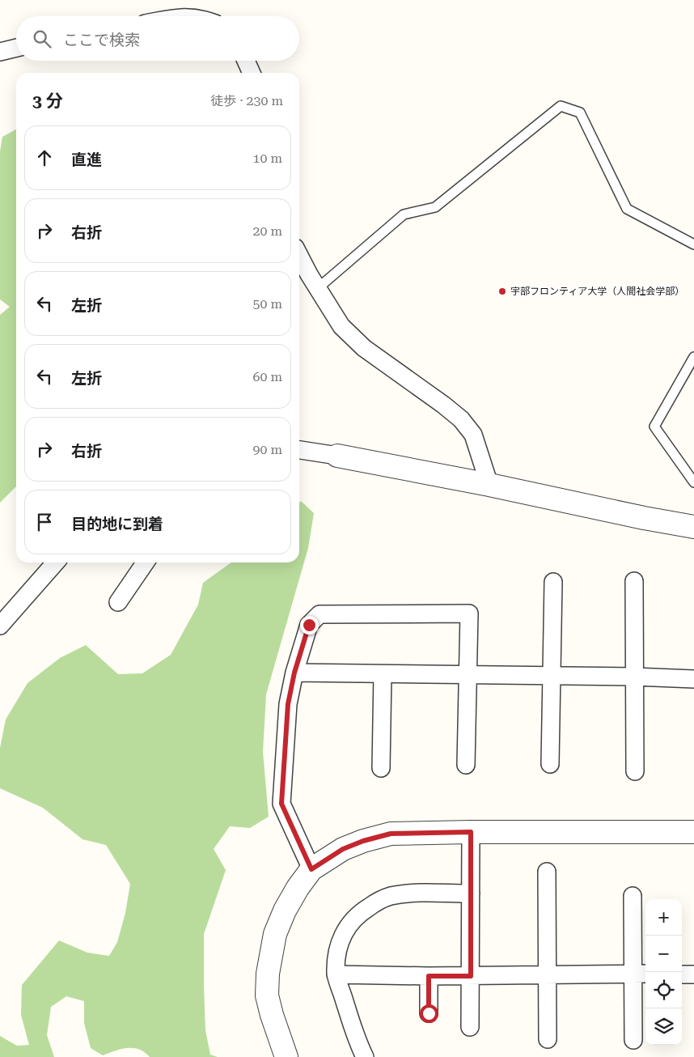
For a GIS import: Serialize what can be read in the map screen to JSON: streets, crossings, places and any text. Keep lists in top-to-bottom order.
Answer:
{
  "places": ["宇部フロンティア大学（人間社会学部）"],
  "page": {
    "search": "ここで検索",
    "heading": ["3 分", "徒歩 · 230 m"],
    "list": [
      ["直進", "10 m"],
      ["右折", "20 m"],
      ["左折", "50 m"],
      ["左折", "60 m"],
      ["右折", "90 m"],
      "目的地に到着"
    ],
    "map_buttons": ["+", "−"]
  }
}
